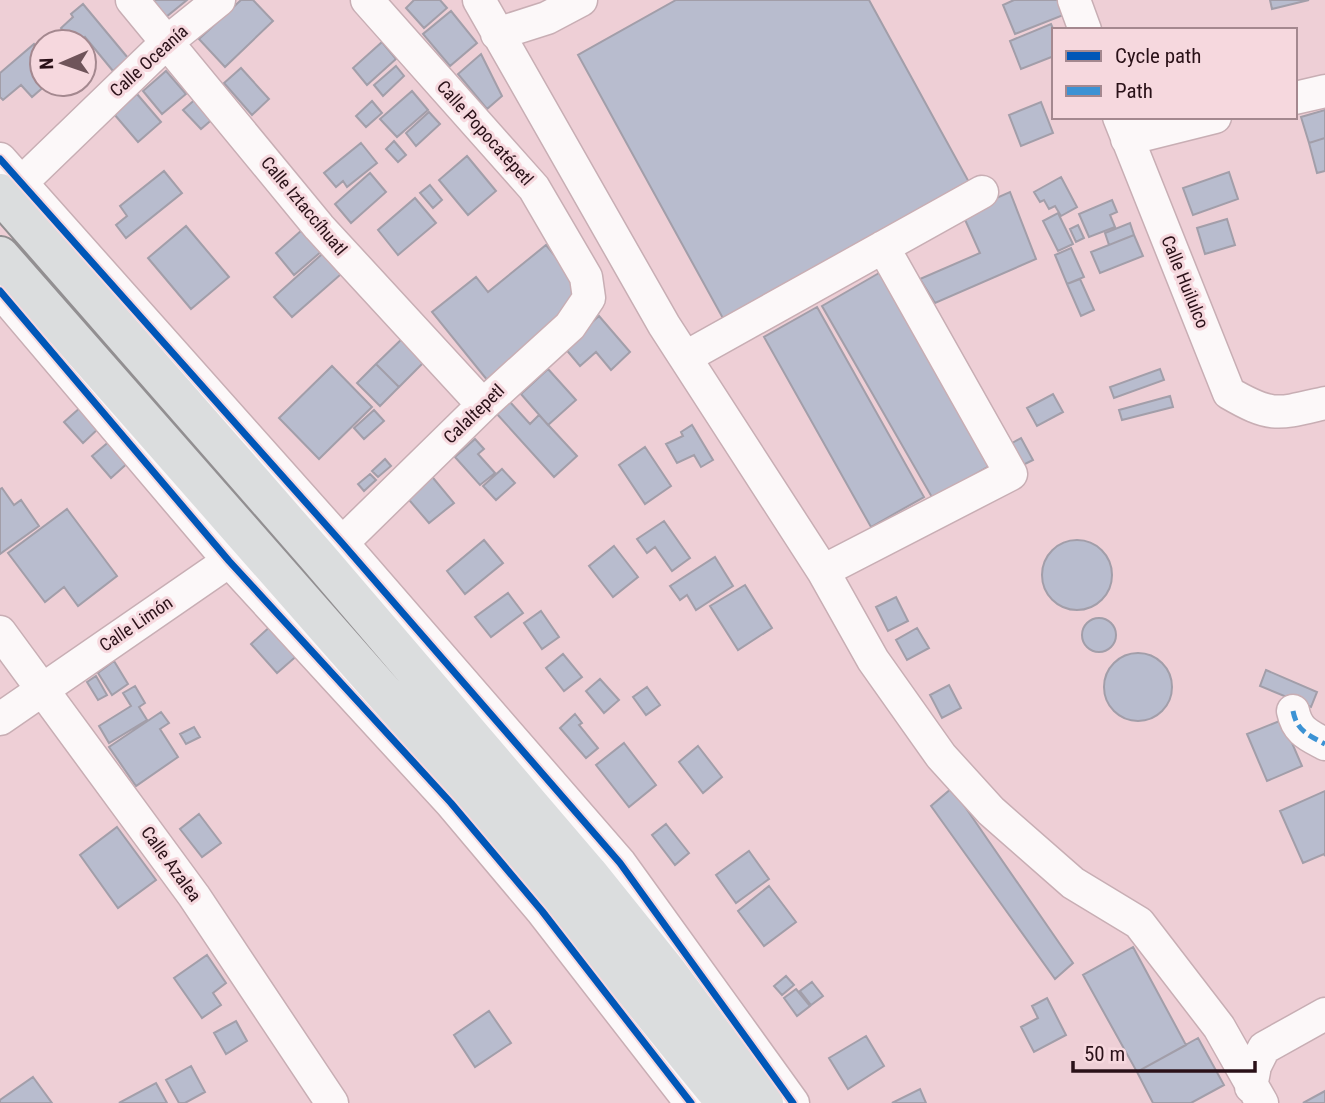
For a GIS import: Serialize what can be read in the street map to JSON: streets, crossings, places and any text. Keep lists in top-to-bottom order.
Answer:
{
  "streets": {
    "street": [
      "Calle Oceanía",
      "Calle Popocatépetl",
      "Calle Iztaccíhuatl",
      "Calle Huilulco",
      "Calaltepetl",
      "Calle Limón",
      "Calle Azalea"
    ]
  },
  "crossings": [
    ["Calle Oceanía", "Calle Iztaccíhuatl"],
    ["Calle Popocatépetl", "Calaltepetl"],
    ["Calle Iztaccíhuatl", "Calaltepetl"],
    ["Calle Limón", "Calle Azalea"]
  ],
  "legend": ["Cycle path", "Path"],
  "scale_bar": "50 m",
  "north": "left"
}
